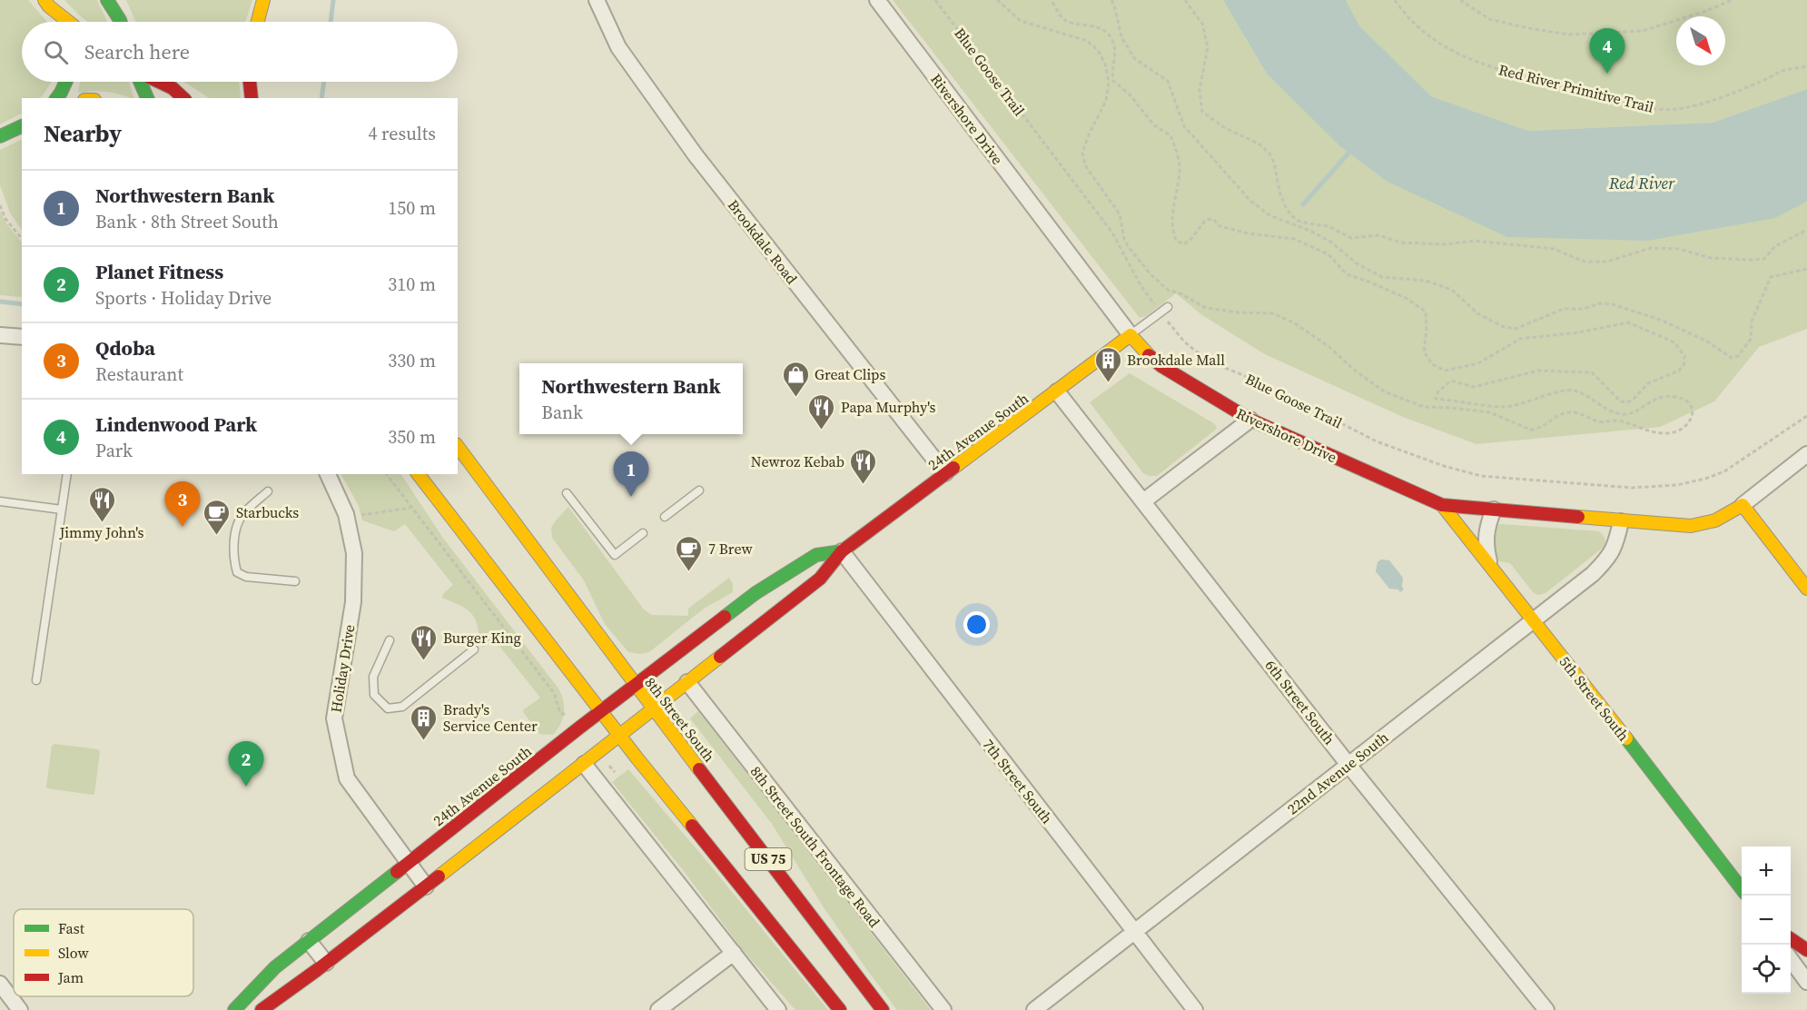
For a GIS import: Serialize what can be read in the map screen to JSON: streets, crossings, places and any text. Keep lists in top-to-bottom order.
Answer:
{
  "streets": {
    "main road": [
      "Rivershore Drive",
      "24th Avenue South",
      "5th Street South",
      "8th Street South",
      "US 75"
    ],
    "street": [
      "Brookdale Road",
      "Holiday Drive",
      "6th Street South",
      "22nd Avenue South",
      "7th Street South",
      "8th Street South Frontage Road"
    ],
    "path": ["Blue Goose Trail", "Red River Primitive Trail"]
  },
  "crossings": [
    ["Rivershore Drive", "24th Avenue South"],
    ["Rivershore Drive", "5th Street South"],
    ["Rivershore Drive", "22nd Avenue South"],
    ["Brookdale Road", "24th Avenue South"],
    ["24th Avenue South", "Holiday Drive"],
    ["24th Avenue South", "6th Street South"],
    ["24th Avenue South", "8th Street South"],
    ["24th Avenue South", "7th Street South"],
    ["24th Avenue South", "8th Street South Frontage Road"],
    ["24th Avenue South", "US 75"],
    ["5th Street South", "22nd Avenue South"],
    ["6th Street South", "22nd Avenue South"],
    ["22nd Avenue South", "7th Street South"]
  ],
  "water": ["Red River"],
  "places": {
    "building": ["Brookdale Mall", "Brady's Service Center"],
    "shop": ["Great Clips"],
    "restaurant": [
      "Papa Murphy's",
      "Newroz Kebab",
      "Jimmy John's",
      "Burger King"
    ],
    "cafe": ["Starbucks", "7 Brew"]
  },
  "legend": ["Fast", "Slow", "Jam"],
  "north": "bottom right",
  "page": {
    "search": "Search here",
    "pins": [
      "4",
      "1",
      "3",
      "2"
    ],
    "heading": ["Nearby", "4 results"],
    "list": [
      {
        "mark": "1",
        "name": "Northwestern Bank",
        "note": "Bank · 8th Street South",
        "value": "150 m"
      },
      {
        "mark": "2",
        "name": "Planet Fitness",
        "note": "Sports · Holiday Drive",
        "value": "310 m"
      },
      {
        "mark": "3",
        "name": "Qdoba",
        "note": "Restaurant",
        "value": "330 m"
      },
      {
        "mark": "4",
        "name": "Lindenwood Park",
        "note": "Park",
        "value": "350 m"
      }
    ],
    "popup": ["Northwestern Bank", "Bank"],
    "map_buttons": ["+", "−"]
  }
}
